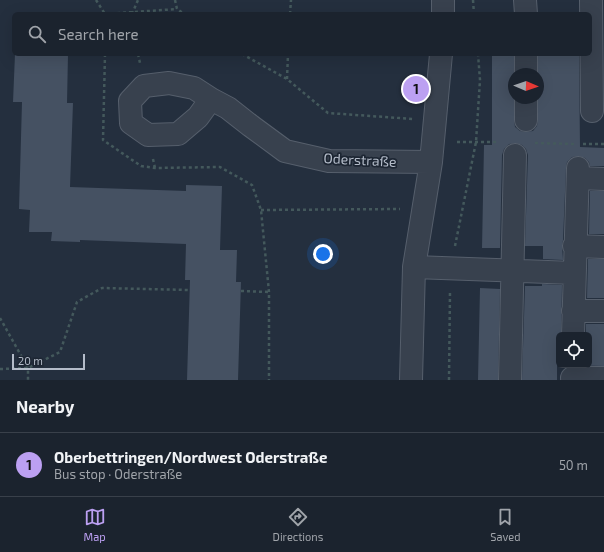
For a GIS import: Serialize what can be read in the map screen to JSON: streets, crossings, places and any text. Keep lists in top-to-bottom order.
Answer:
{
  "streets": {
    "street": ["Oderstraße"]
  },
  "scale_bar": "20 m",
  "north": "right",
  "page": {
    "search": "Search here",
    "pins": "1",
    "scale": "20 m",
    "heading": "Nearby",
    "list": [
      {
        "mark": "1",
        "name": "Oberbettringen/Nordwest Oderstraße",
        "note": "Bus stop · Oderstraße",
        "value": "50 m"
      }
    ],
    "nav": ["Map", "Directions", "Saved"]
  }
}
